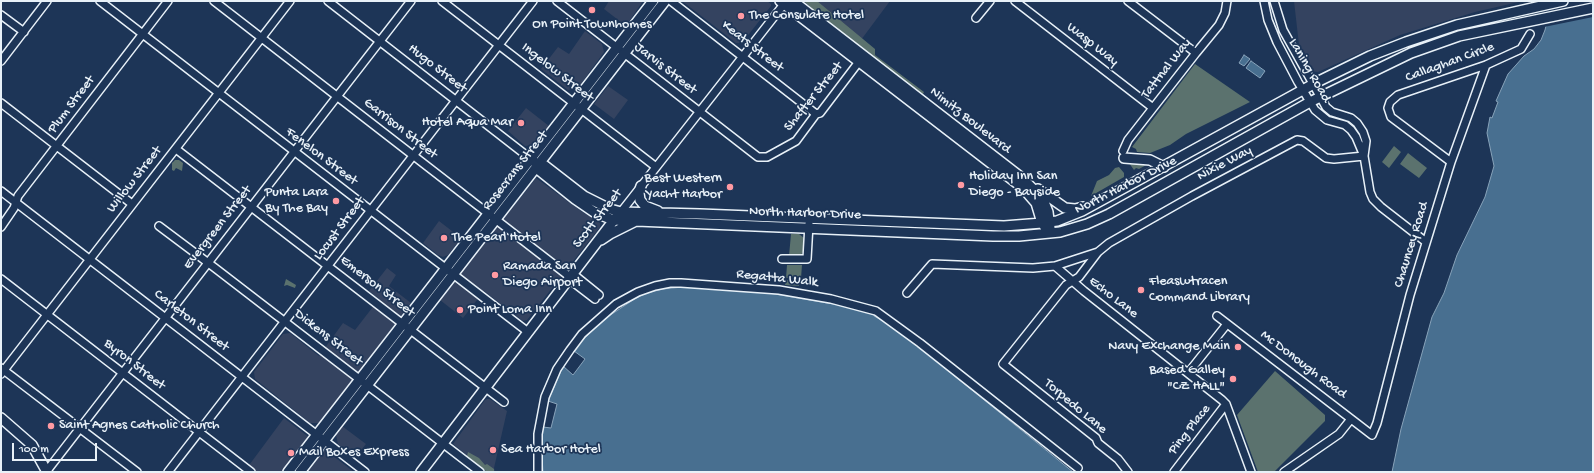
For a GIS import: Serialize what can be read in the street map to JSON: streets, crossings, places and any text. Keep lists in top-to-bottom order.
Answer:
{
  "streets": {
    "main road": [
      "Nimitz Boulevard",
      "Rosecrans Street",
      "North Harbor Drive",
      "Scott Street"
    ],
    "street": [
      "Wasp Way",
      "Keats Street",
      "Callaghan Circle",
      "Hugo Street",
      "Jarvis Street",
      "Tattnal Way",
      "Laning Road",
      "Ingelow Street",
      "Shafter Street",
      "Plum Street",
      "Garrison Street",
      "Fenelon Street",
      "Nixie Way",
      "Willow Street",
      "Evergreen Street",
      "Locust Street",
      "Chauncey Road",
      "Regatta Walk",
      "Emerson Street",
      "Echo Lane",
      "Carleton Street",
      "Dickens Street",
      "Byron Street",
      "Mc Donough Road",
      "Torpedo Lane",
      "Ping Place"
    ]
  },
  "crossings": [
    ["Wasp Way", "Tattnal Way"],
    ["Keats Street", "Shafter Street"],
    ["Keats Street", "Scott Street"],
    ["Callaghan Circle", "Chauncey Road"],
    ["Hugo Street", "Rosecrans Street"],
    ["Hugo Street", "North Harbor Drive"],
    ["Hugo Street", "Evergreen Street"],
    ["Hugo Street", "Locust Street"],
    ["Jarvis Street", "Shafter Street"],
    ["Jarvis Street", "Rosecrans Street"],
    ["Jarvis Street", "Scott Street"],
    ["Laning Road", "Nixie Way"],
    ["Laning Road", "North Harbor Drive"],
    ["Laning Road", "Chauncey Road"],
    ["Ingelow Street", "Rosecrans Street"],
    ["Ingelow Street", "Scott Street"],
    ["Ingelow Street", "Locust Street"],
    ["Shafter Street", "Nimitz Boulevard"],
    ["Plum Street", "Fenelon Street"],
    ["Plum Street", "Carleton Street"],
    ["Nimitz Boulevard", "North Harbor Drive"],
    ["Nimitz Boulevard", "Scott Street"],
    ["Garrison Street", "Rosecrans Street"],
    ["Garrison Street", "Willow Street"],
    ["Garrison Street", "Scott Street"],
    ["Garrison Street", "Evergreen Street"],
    ["Garrison Street", "Locust Street"],
    ["Fenelon Street", "Rosecrans Street"],
    ["Fenelon Street", "Willow Street"],
    ["Fenelon Street", "Scott Street"],
    ["Fenelon Street", "Evergreen Street"],
    ["Fenelon Street", "Locust Street"],
    ["Rosecrans Street", "North Harbor Drive"],
    ["Rosecrans Street", "Emerson Street"],
    ["Rosecrans Street", "Carleton Street"],
    ["Rosecrans Street", "Dickens Street"],
    ["Willow Street", "Emerson Street"],
    ["Willow Street", "Carleton Street"],
    ["Willow Street", "Byron Street"],
    ["North Harbor Drive", "Scott Street"],
    ["Scott Street", "Emerson Street"],
    ["Scott Street", "Dickens Street"],
    ["Evergreen Street", "Emerson Street"],
    ["Evergreen Street", "Carleton Street"],
    ["Evergreen Street", "Dickens Street"],
    ["Evergreen Street", "Byron Street"],
    ["Locust Street", "Emerson Street"],
    ["Locust Street", "Carleton Street"],
    ["Locust Street", "Dickens Street"],
    ["Locust Street", "Byron Street"],
    ["Chauncey Road", "Mc Donough Road"],
    ["Echo Lane", "Torpedo Lane"],
    ["Echo Lane", "Ping Place"]
  ],
  "places": [
    "On Point Townhomes",
    "The Consulate Hotel",
    "Hotel Aqua Mar",
    "Holiday Inn San Diego - Bayside",
    "Best Western Yacht Harbor",
    "Punta Lara By The Bay",
    "The Pearl Hotel",
    "Ramada San Diego Airport",
    "Fleaswtracen Command Library",
    "Point Loma Inn",
    "Navy Exchange Main",
    "Based Galley \"CZ HALL\"",
    "Saint Agnes Catholic Church",
    "Sea Harbor Hotel",
    "Mail Boxes Express"
  ],
  "scale_bar": "100 m"
}
